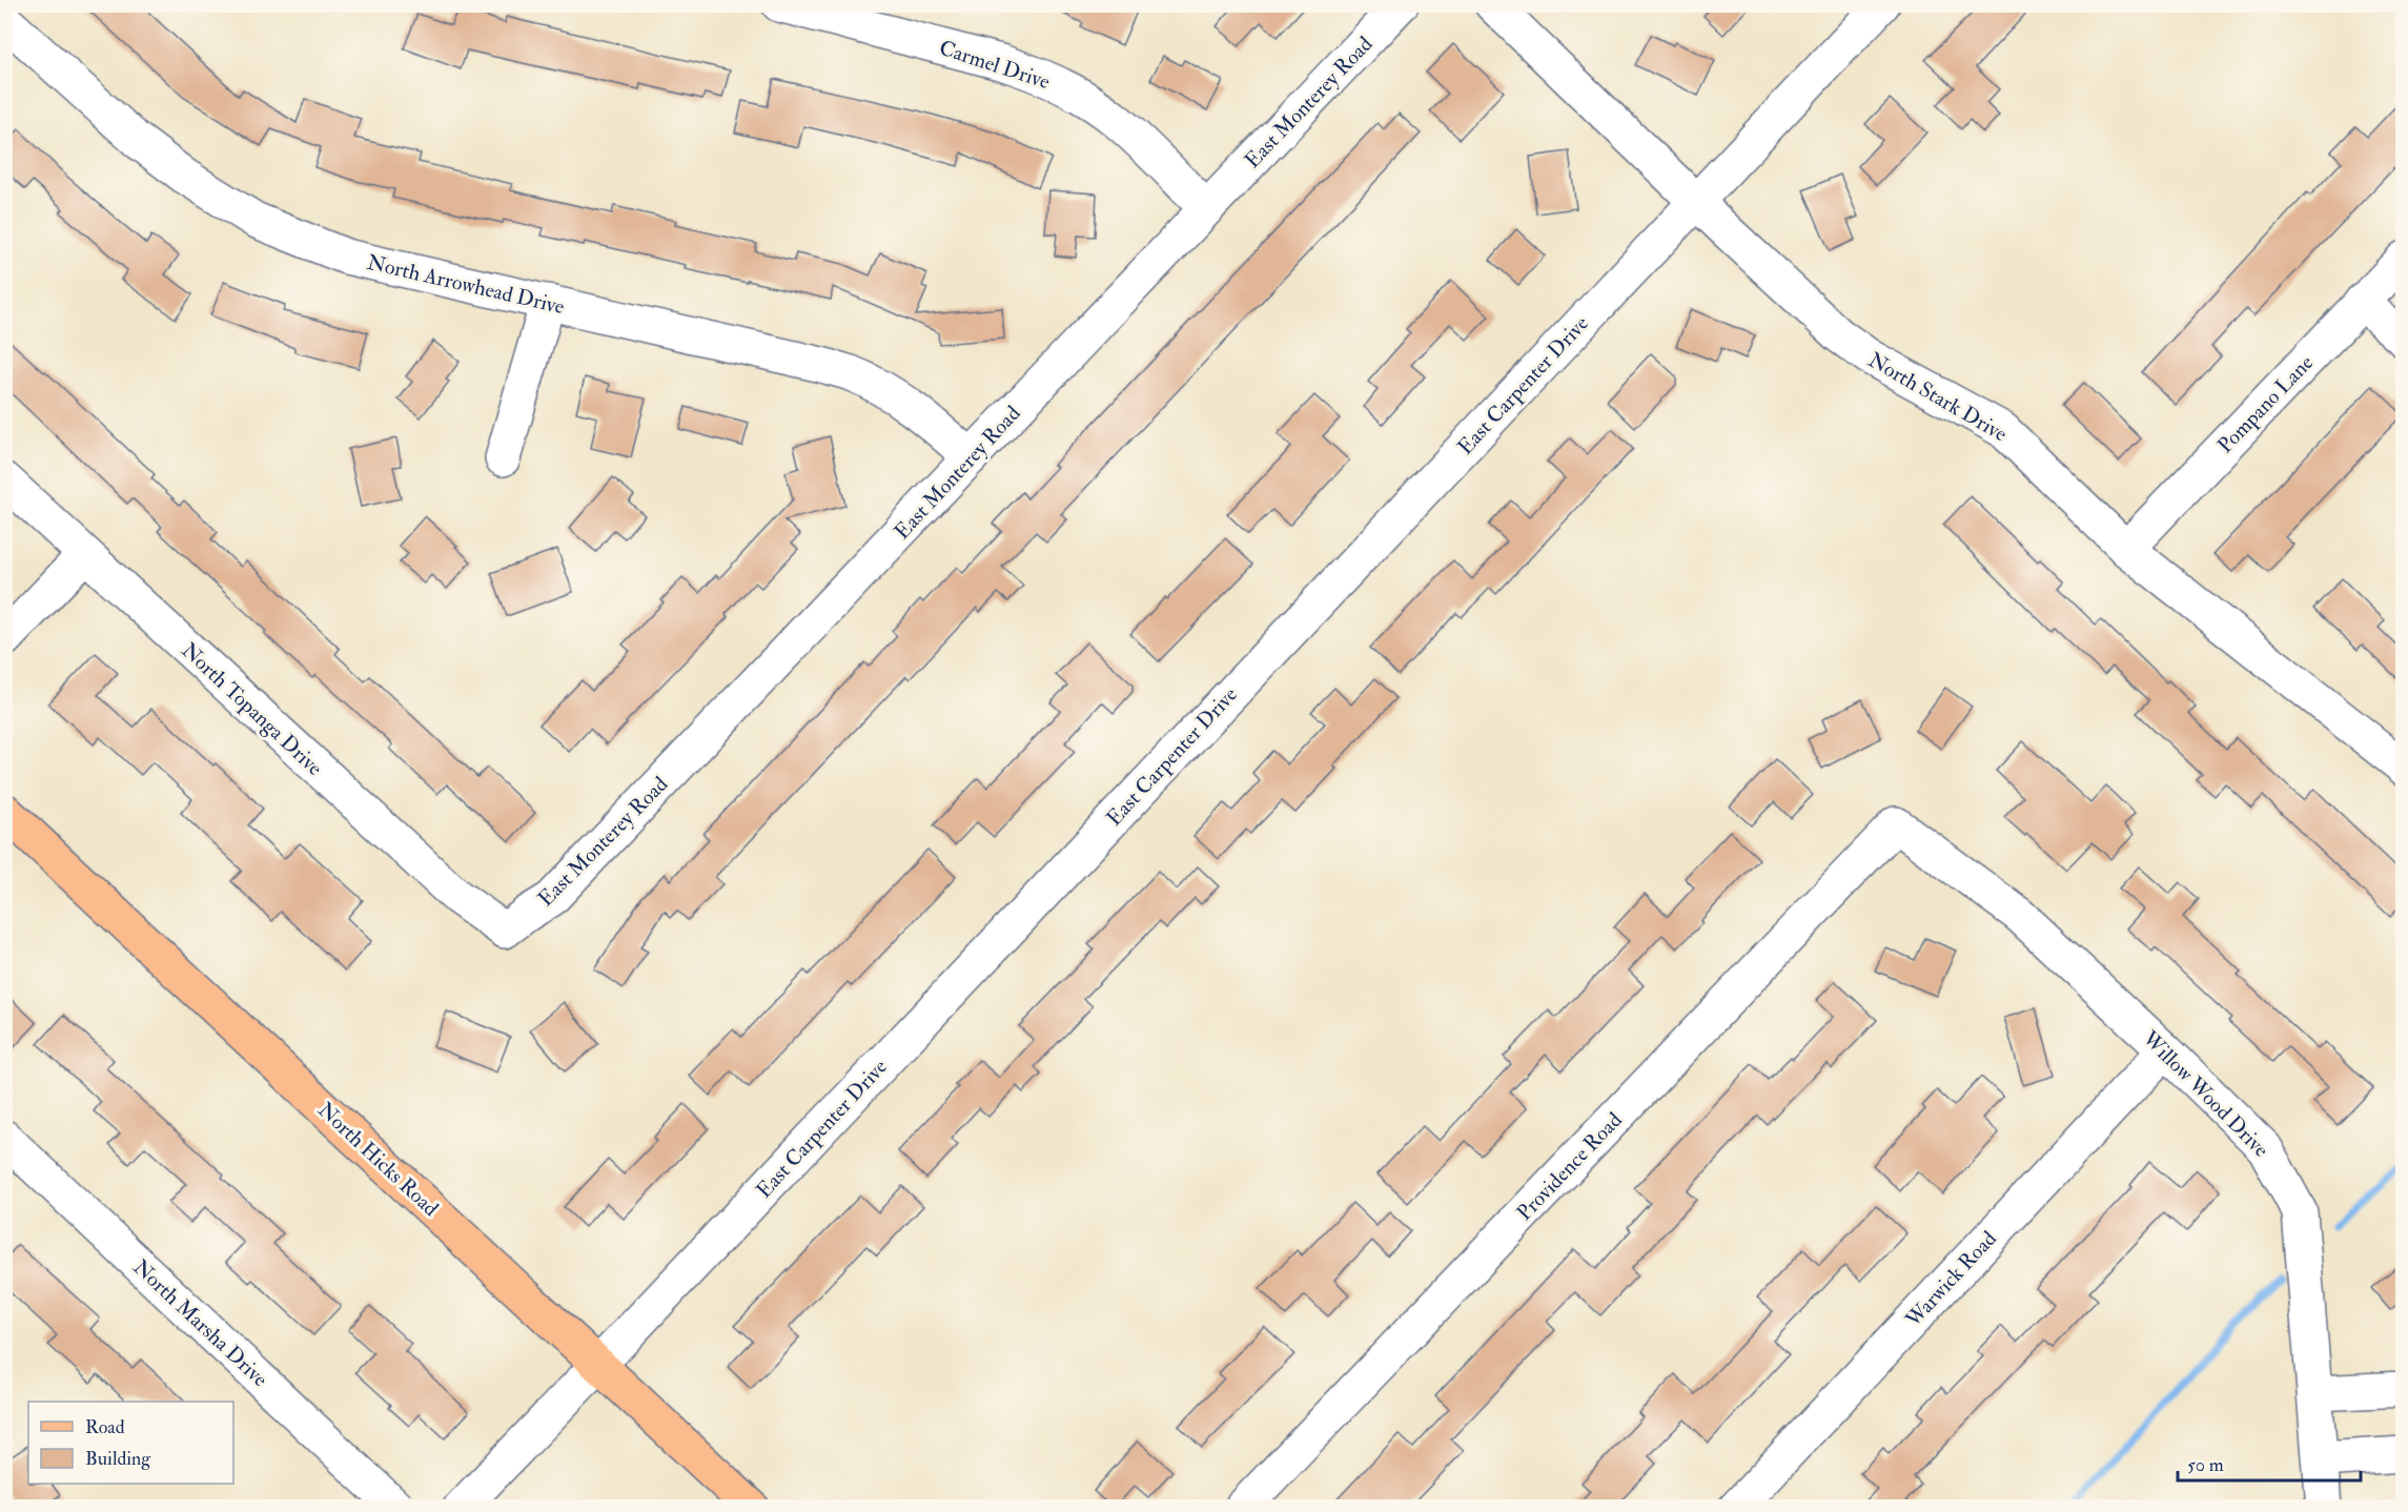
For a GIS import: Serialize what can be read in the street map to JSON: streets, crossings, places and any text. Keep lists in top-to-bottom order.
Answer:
{
  "streets": {
    "main road": ["North Hicks Road"],
    "street": [
      "Carmel Drive",
      "East Monterey Road",
      "North Arrowhead Drive",
      "East Carpenter Drive",
      "North Stark Drive",
      "Pompano Lane",
      "North Topanga Drive",
      "Willow Wood Drive",
      "Providence Road",
      "Warwick Road",
      "North Marsha Drive"
    ]
  },
  "crossings": [
    ["Carmel Drive", "East Monterey Road"],
    ["East Monterey Road", "North Arrowhead Drive"],
    ["East Monterey Road", "North Topanga Drive"],
    ["East Carpenter Drive", "North Stark Drive"],
    ["East Carpenter Drive", "North Hicks Road"],
    ["North Stark Drive", "Pompano Lane"],
    ["Willow Wood Drive", "Providence Road"],
    ["Willow Wood Drive", "Warwick Road"]
  ],
  "legend": ["Road", "Building"],
  "scale_bar": "50 m"
}
